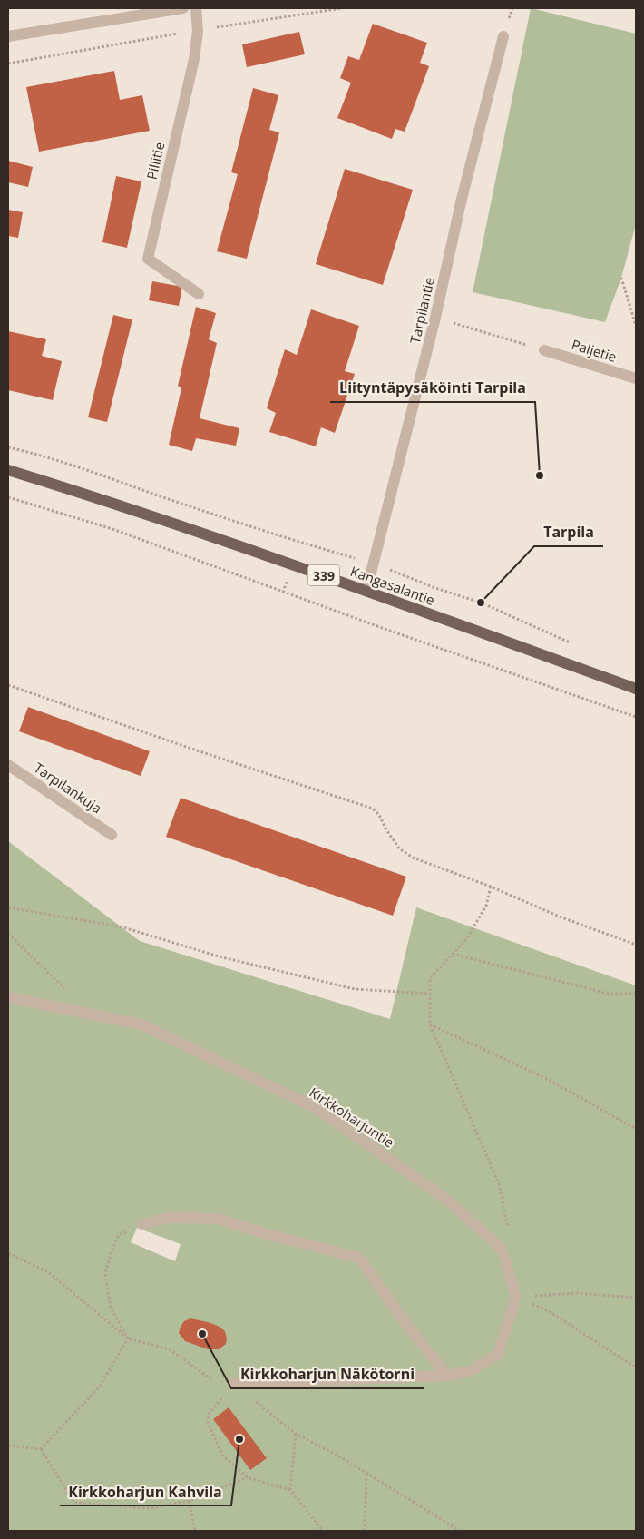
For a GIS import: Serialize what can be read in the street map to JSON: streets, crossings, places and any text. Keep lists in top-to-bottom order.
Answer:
{
  "streets": {
    "main road": ["339", "Kangasalantie"],
    "street": [
      "Pillitie",
      "Tarpilantie",
      "Paljetie",
      "Tarpilankuja",
      "Kirkkoharjuntie"
    ]
  },
  "crossings": [
    ["Tarpilantie", "Kangasalantie"]
  ],
  "places": [
    "Liityntäpysäköinti Tarpila",
    "Tarpila",
    "Kirkkoharjun Näkötorni",
    "Kirkkoharjun Kahvila"
  ]
}
